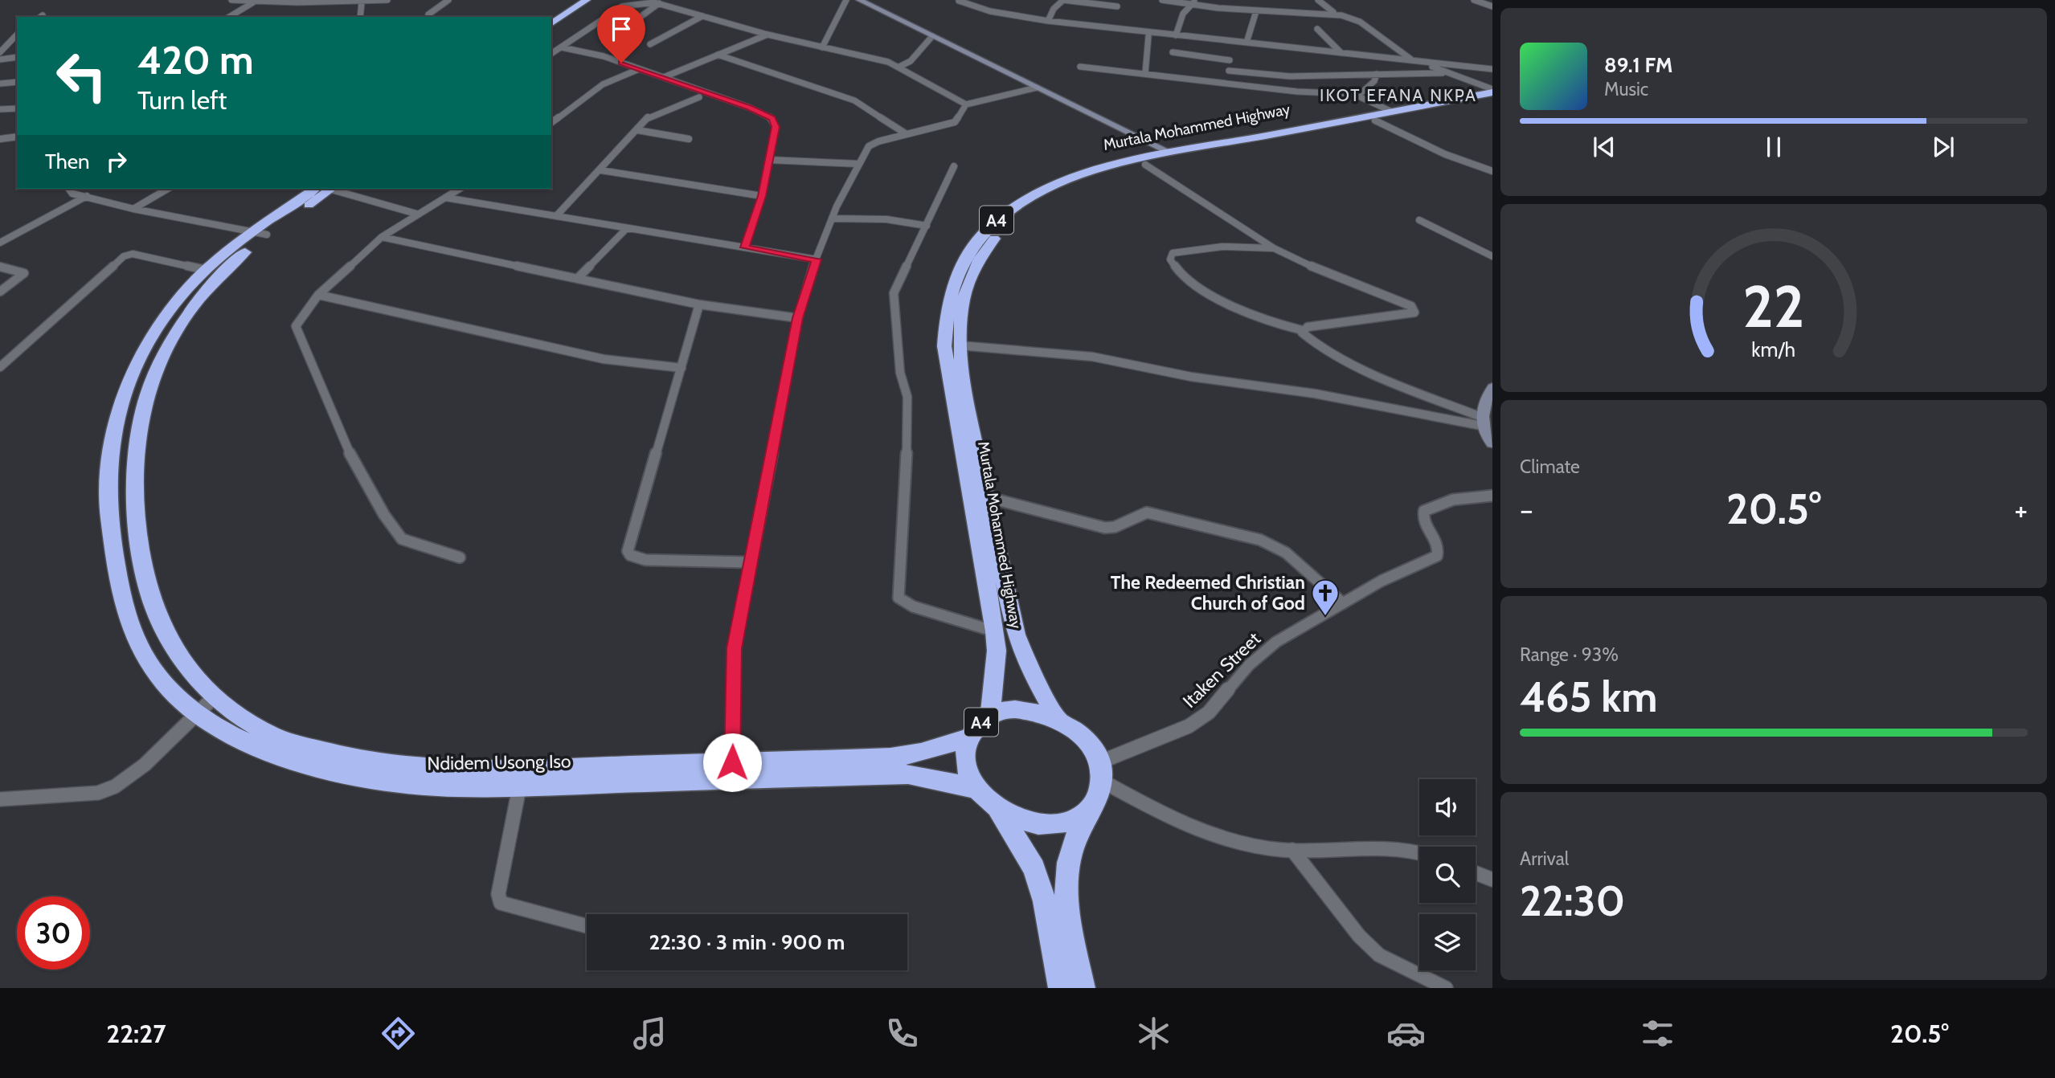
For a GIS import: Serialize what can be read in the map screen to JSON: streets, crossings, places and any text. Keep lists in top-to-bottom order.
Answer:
{
  "streets": {
    "highway": ["Murtala Mohammed Highway", "A4", "Ndidem Usong Iso"],
    "street": ["Itaken Street"]
  },
  "crossings": [
    ["Murtala Mohammed Highway", "A4"],
    ["Murtala Mohammed Highway", "Itaken Street"],
    ["Murtala Mohammed Highway", "Ndidem Usong Iso"],
    ["A4", "Itaken Street"],
    ["A4", "Ndidem Usong Iso"],
    ["Itaken Street", "Ndidem Usong Iso"]
  ],
  "districts": ["IKOT EFANA NKPA"],
  "places": {
    "church": ["The Redeemed Christian Church of God"]
  },
  "page": {
    "turn": ["420 m", "Turn left"],
    "song": ["89.1 FM", "Music"],
    "then": "Then",
    "tile": [
      "Climate",
      ["Range · 93%", "465 km"],
      ["Arrival", "22:30"]
    ],
    "heat": ["−", "20.5°", "+"],
    "limit": "30",
    "trip": "22:30 · 3 min · 900 m",
    "tabs": ["22:27", "20.5°"],
    "gauge": ["22", "km/h"]
  }
}
